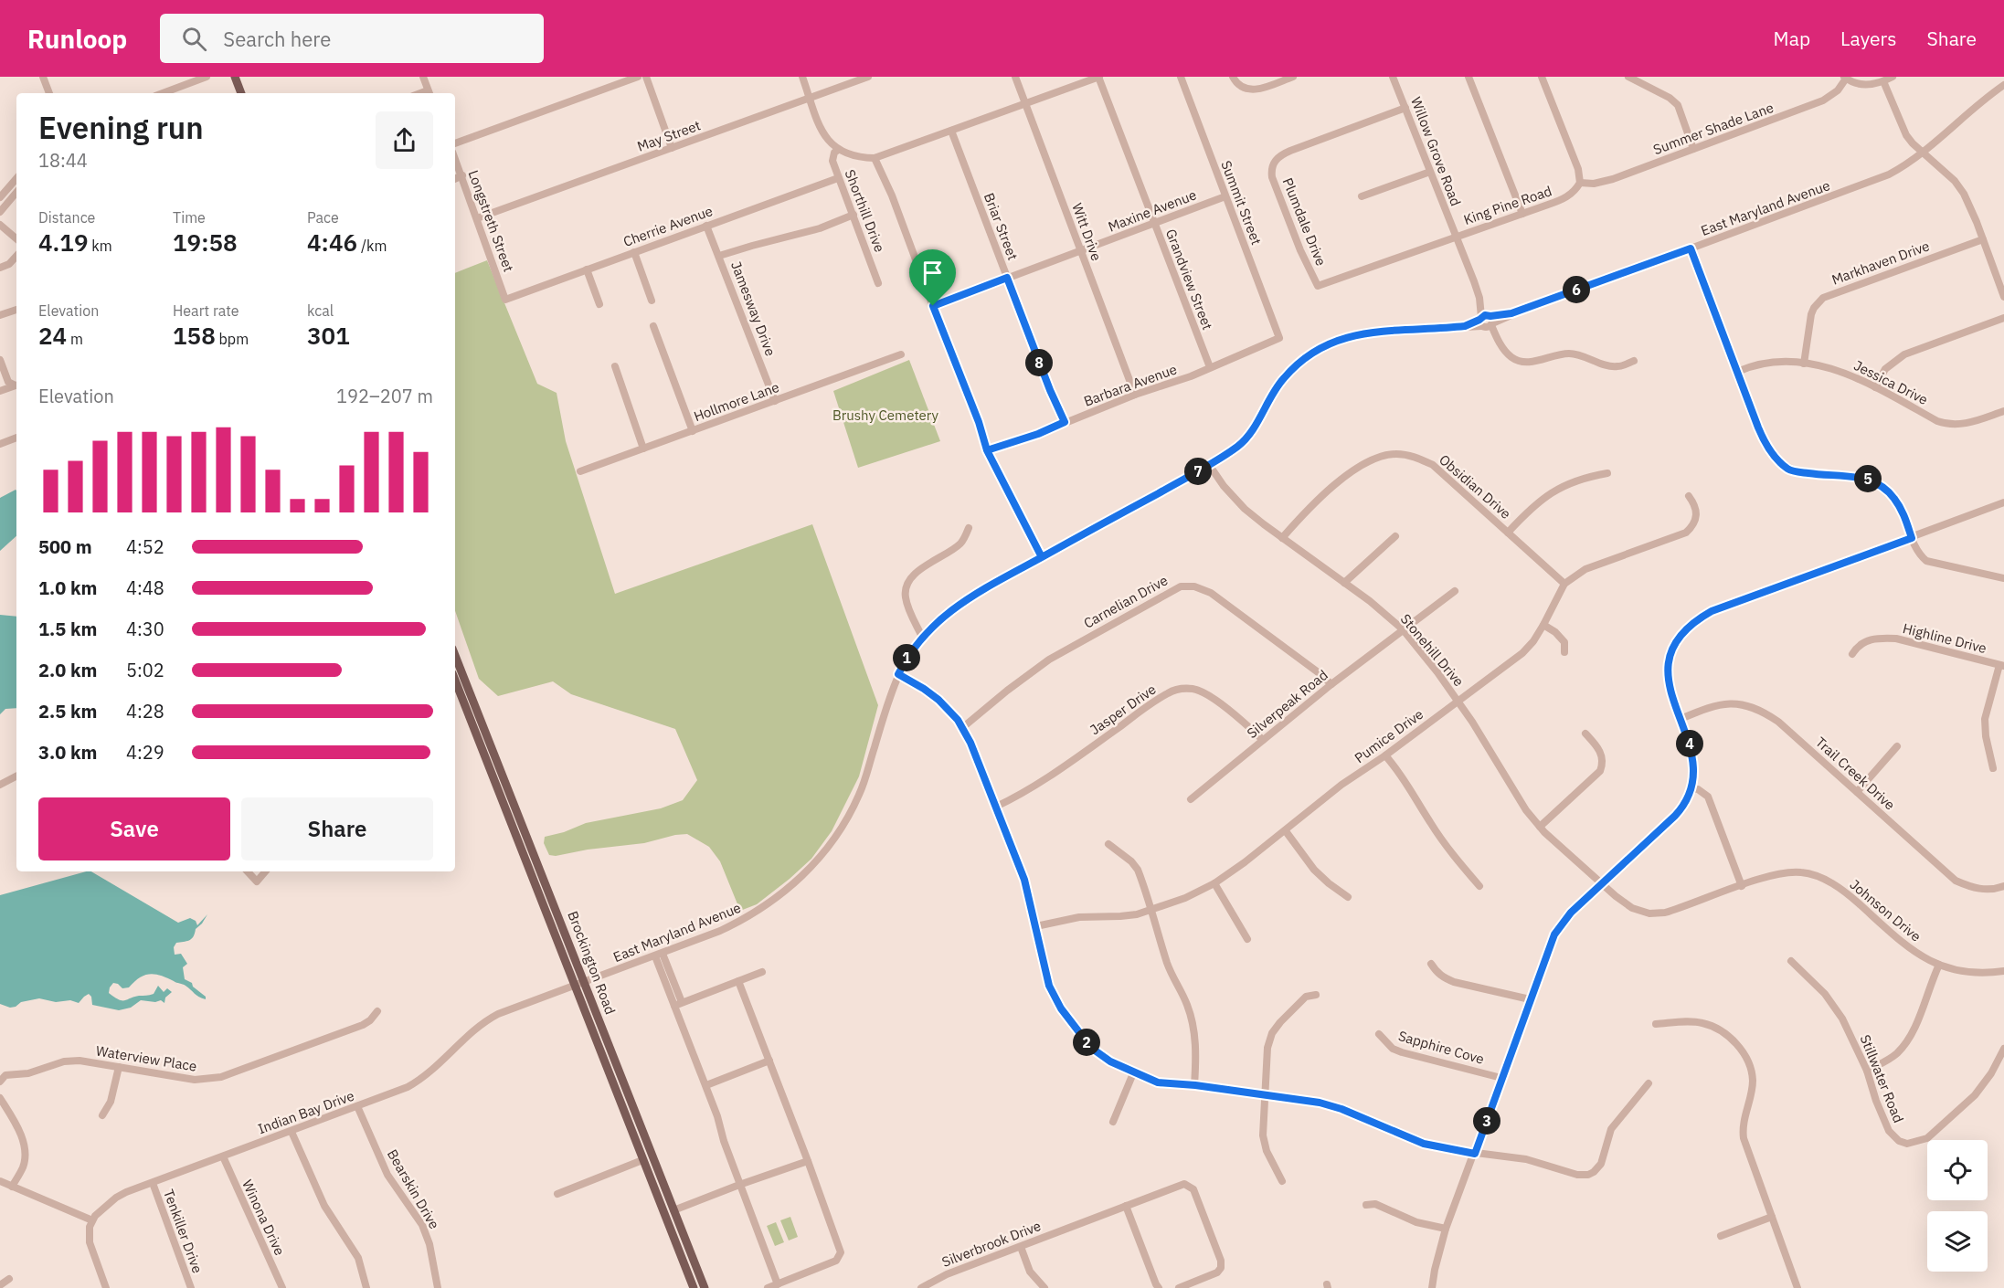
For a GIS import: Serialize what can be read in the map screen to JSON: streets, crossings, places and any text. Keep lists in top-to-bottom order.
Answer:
{
  "streets": {
    "main road": ["Brockington Road"],
    "street": [
      "Summer Shade Lane",
      "May Street",
      "Willow Grove Road",
      "Summit Street",
      "King Pine Road",
      "East Maryland Avenue",
      "Shorthill Drive",
      "Maxine Avenue",
      "Longstreth Street",
      "Plumdale Drive",
      "Cherrie Avenue",
      "Briar Street",
      "Witt Drive",
      "Markhaven Drive",
      "Grandview Street",
      "Jamesway Drive",
      "Jessica Drive",
      "Barbara Avenue",
      "Hollmore Lane",
      "Obsidian Drive",
      "Carnelian Drive",
      "Highline Drive",
      "Stonehill Drive",
      "Silverpeak Road",
      "Jasper Drive",
      "Pumice Drive",
      "Trail Creek Drive",
      "Johnson Drive",
      "Sapphire Cove",
      "Waterview Place",
      "Stillwater Road",
      "Indian Bay Drive",
      "Bearskin Drive",
      "Winona Drive",
      "Tenkiller Drive",
      "Silverbrook Drive"
    ]
  },
  "crossings": [
    ["Summer Shade Lane", "King Pine Road"],
    ["May Street", "Longstreth Street"],
    ["Willow Grove Road", "King Pine Road"],
    ["Willow Grove Road", "East Maryland Avenue"],
    ["Willow Grove Road", "Plumdale Drive"],
    ["Summit Street", "Maxine Avenue"],
    ["Summit Street", "Barbara Avenue"],
    ["King Pine Road", "Plumdale Drive"],
    ["East Maryland Avenue", "Stonehill Drive"],
    ["East Maryland Avenue", "Brockington Road"],
    ["East Maryland Avenue", "Indian Bay Drive"],
    ["Shorthill Drive", "Cherrie Avenue"],
    ["Maxine Avenue", "Briar Street"],
    ["Maxine Avenue", "Witt Drive"],
    ["Maxine Avenue", "Grandview Street"],
    ["Longstreth Street", "Cherrie Avenue"],
    ["Cherrie Avenue", "Jamesway Drive"],
    ["Briar Street", "Barbara Avenue"],
    ["Witt Drive", "Barbara Avenue"],
    ["Markhaven Drive", "Jessica Drive"],
    ["Grandview Street", "Barbara Avenue"],
    ["Jamesway Drive", "Hollmore Lane"],
    ["Obsidian Drive", "Stonehill Drive"],
    ["Obsidian Drive", "Pumice Drive"],
    ["Carnelian Drive", "Silverpeak Road"],
    ["Stonehill Drive", "Silverpeak Road"],
    ["Stonehill Drive", "Pumice Drive"],
    ["Stonehill Drive", "Johnson Drive"],
    ["Silverpeak Road", "Jasper Drive"],
    ["Brockington Road", "Indian Bay Drive"],
    ["Indian Bay Drive", "Bearskin Drive"],
    ["Indian Bay Drive", "Winona Drive"],
    ["Indian Bay Drive", "Tenkiller Drive"]
  ],
  "parks": ["Brushy Cemetery"],
  "page": {
    "header": "Runloop",
    "search": "Search here",
    "nav": ["Map", "Layers", "Share"],
    "heading": ["Evening run", "18:44"],
    "stats": [
      ["Distance", "4.19 km"],
      ["Time", "19:58"],
      ["Pace", "4:46 /km"],
      ["Elevation", "24 m"],
      ["Heart rate", "158 bpm"],
      ["kcal", "301"]
    ],
    "pins": [
      "6",
      "8",
      "7",
      "5",
      "1",
      "4",
      "2",
      "3"
    ],
    "chart": ["Elevation", "192–207 m"],
    "list": [
      {
        "name": "500 m",
        "note": "4:52"
      },
      {
        "name": "1.0 km",
        "note": "4:48"
      },
      {
        "name": "1.5 km",
        "note": "4:30"
      },
      {
        "name": "2.0 km",
        "note": "5:02"
      },
      {
        "name": "2.5 km",
        "note": "4:28"
      },
      {
        "name": "3.0 km",
        "note": "4:29"
      }
    ],
    "buttons": ["Save", "Share"]
  }
}
